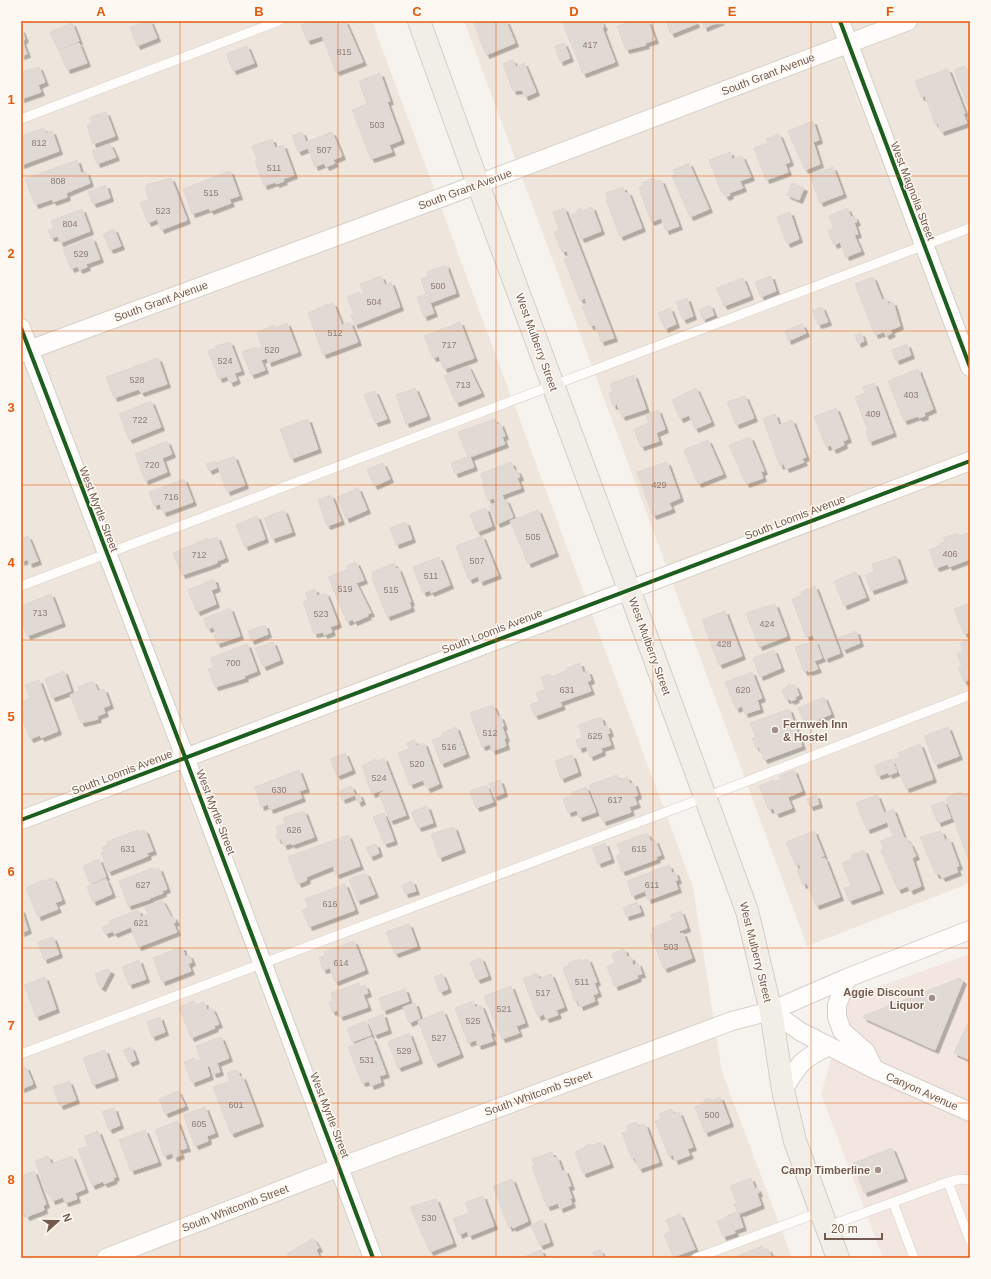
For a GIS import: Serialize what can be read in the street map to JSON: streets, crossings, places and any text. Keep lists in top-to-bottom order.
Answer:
{
  "streets": {
    "main road": ["West Mulberry Street"],
    "street": [
      "South Grant Avenue",
      "West Magnolia Street",
      "West Myrtle Street",
      "South Loomis Avenue",
      "Canyon Avenue",
      "South Whitcomb Street"
    ]
  },
  "crossings": [
    ["South Grant Avenue", "West Magnolia Street"],
    ["South Grant Avenue", "West Mulberry Street"],
    ["South Grant Avenue", "West Myrtle Street"],
    ["West Mulberry Street", "South Loomis Avenue"],
    ["West Mulberry Street", "Canyon Avenue"],
    ["West Mulberry Street", "South Whitcomb Street"],
    ["West Myrtle Street", "South Loomis Avenue"],
    ["West Myrtle Street", "South Whitcomb Street"],
    ["Canyon Avenue", "South Whitcomb Street"]
  ],
  "places": ["Fernweh Inn & Hostel", "Aggie Discount Liquor", "Camp Timberline"],
  "house_numbers": [
    "417",
    "815",
    "503",
    "812",
    "507",
    "511",
    "808",
    "515",
    "523",
    "804",
    "529",
    "500",
    "504",
    "512",
    "717",
    "520",
    "524",
    "528",
    "713",
    "403",
    "409",
    "722",
    "720",
    "429",
    "716",
    "505",
    "406",
    "712",
    "507",
    "511",
    "519",
    "515",
    "713",
    "523",
    "424",
    "428",
    "700",
    "631",
    "620",
    "512",
    "625",
    "516",
    "520",
    "524",
    "630",
    "617",
    "626",
    "631",
    "615",
    "627",
    "611",
    "616",
    "621",
    "503",
    "614",
    "511",
    "517",
    "521",
    "525",
    "527",
    "529",
    "531",
    "601",
    "500",
    "605",
    "530"
  ],
  "scale_bar": "20 m",
  "north": "right",
  "grid": {
    "columns": [
      "A",
      "B",
      "C",
      "D",
      "E",
      "F"
    ],
    "rows": [
      "1",
      "2",
      "3",
      "4",
      "5",
      "6",
      "7",
      "8"
    ]
  }
}
